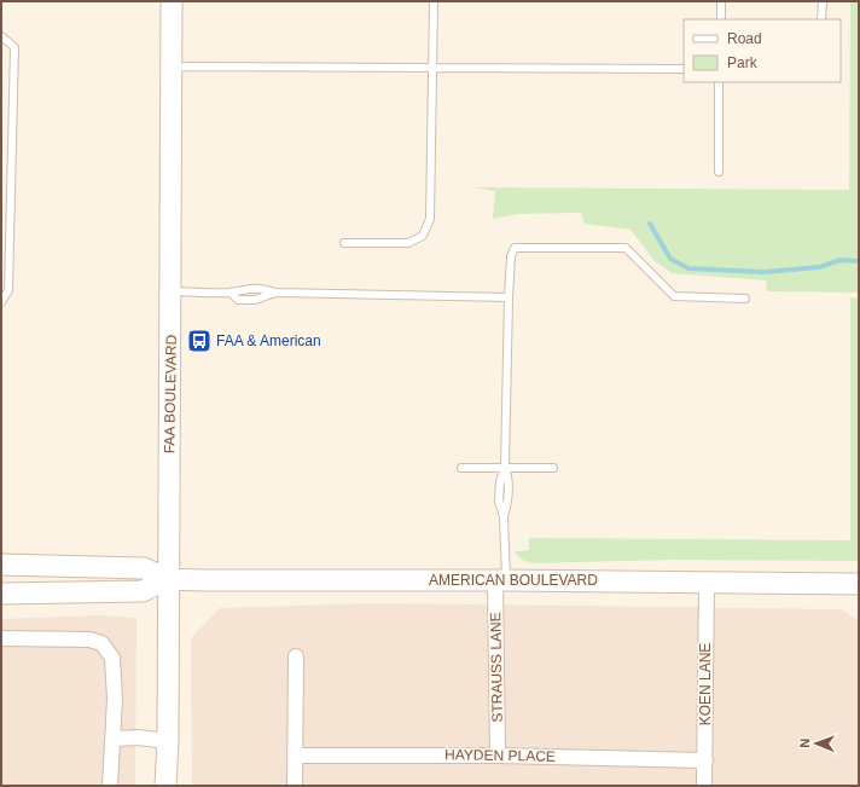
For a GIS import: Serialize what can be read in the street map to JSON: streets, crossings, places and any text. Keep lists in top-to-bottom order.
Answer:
{
  "streets": {
    "street": [
      "FAA BOULEVARD",
      "AMERICAN BOULEVARD",
      "STRAUSS LANE",
      "KOEN LANE",
      "HAYDEN PLACE"
    ]
  },
  "crossings": [
    ["FAA BOULEVARD", "AMERICAN BOULEVARD"],
    ["AMERICAN BOULEVARD", "STRAUSS LANE"],
    ["AMERICAN BOULEVARD", "KOEN LANE"],
    ["STRAUSS LANE", "HAYDEN PLACE"],
    ["KOEN LANE", "HAYDEN PLACE"]
  ],
  "places": {
    "bus stop": ["FAA & American"]
  },
  "legend": ["Road", "Park"],
  "north": "left"
}
